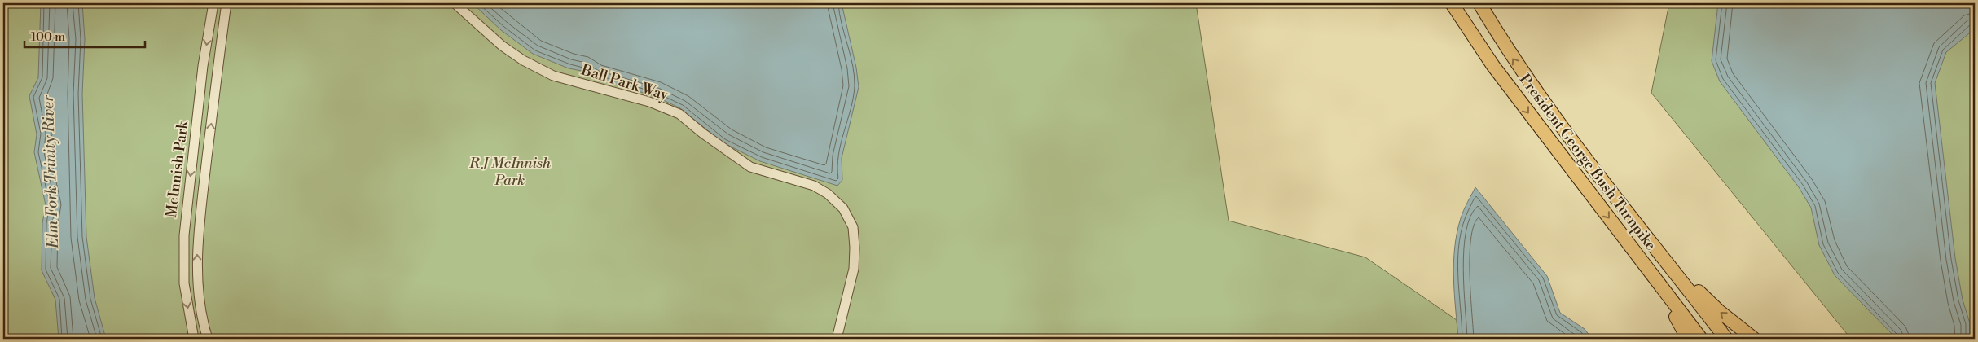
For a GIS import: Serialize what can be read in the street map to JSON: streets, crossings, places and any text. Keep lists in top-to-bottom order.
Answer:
{
  "streets": {
    "highway": ["President George Bush Turnpike"],
    "street": ["Ball Park Way", "McInnish Park"]
  },
  "water": ["Elm Fork Trinity River"],
  "parks": ["R J McInnish Park"],
  "scale_bar": "100 m"
}
